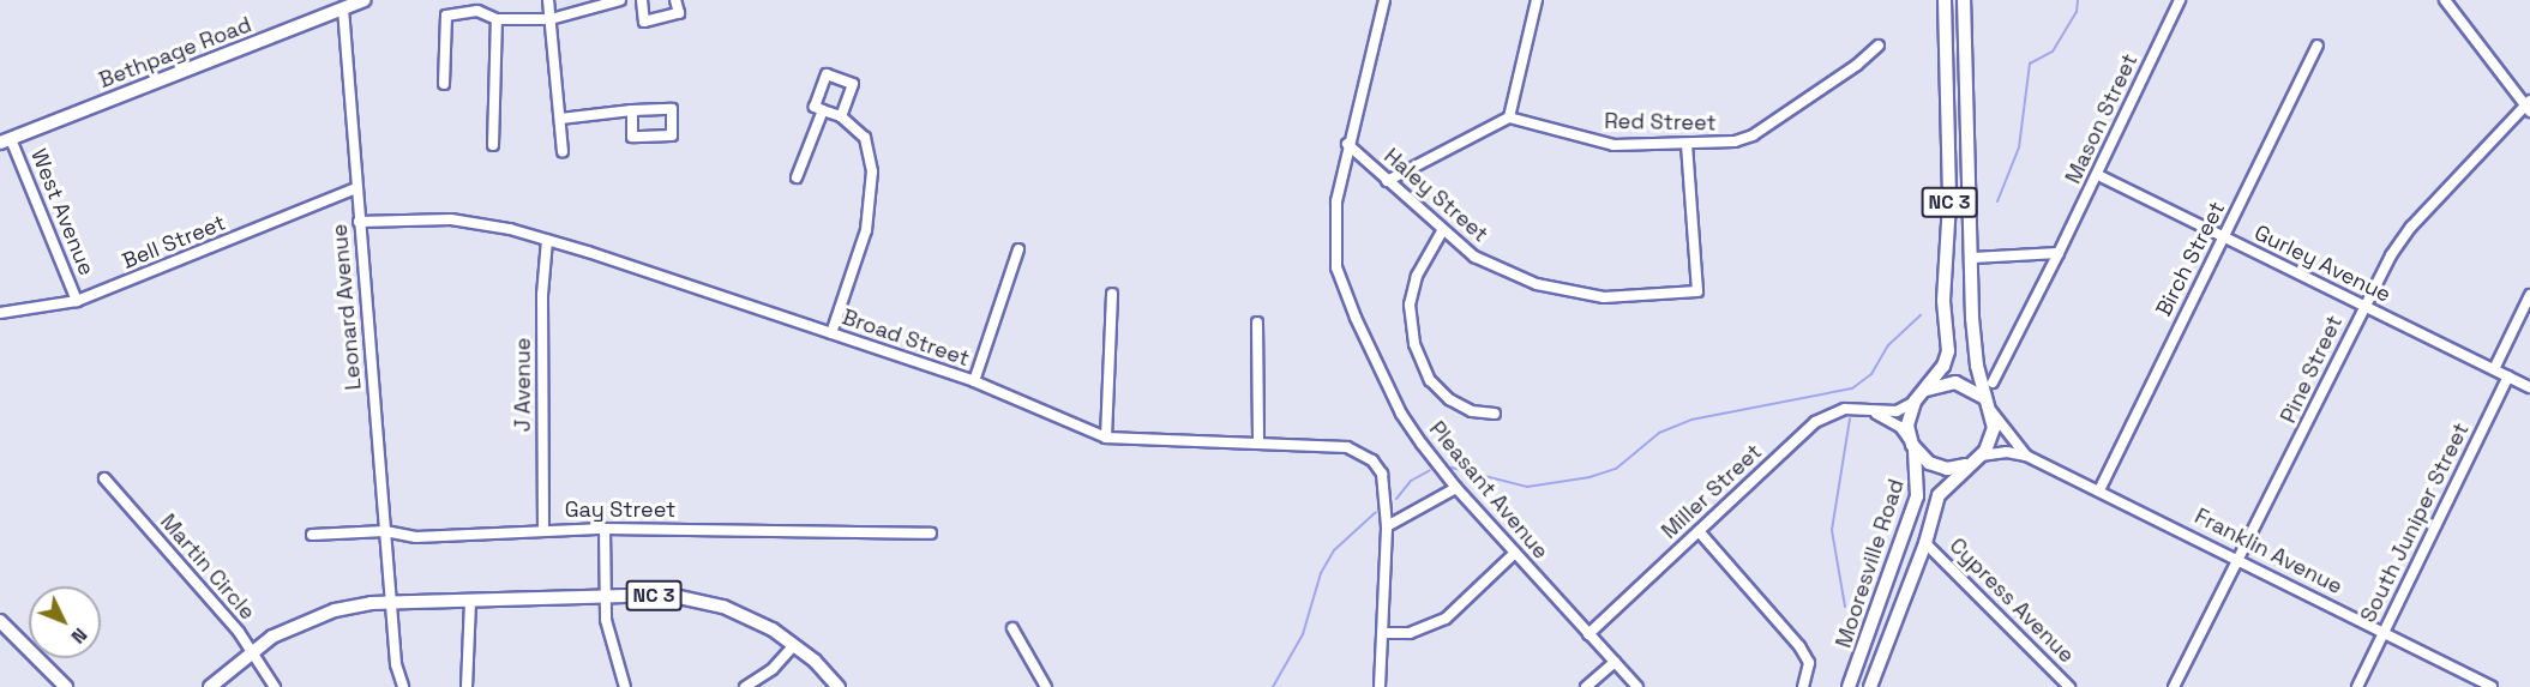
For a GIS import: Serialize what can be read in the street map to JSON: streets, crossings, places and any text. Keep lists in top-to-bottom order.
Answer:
{
  "streets": {
    "main road": ["Bethpage Road", "NC 3", "Mooresville Road"],
    "street": [
      "Mason Street",
      "Red Street",
      "Haley Street",
      "West Avenue",
      "Bell Street",
      "Birch Street",
      "Gurley Avenue",
      "Leonard Avenue",
      "Broad Street",
      "Pine Street",
      "J Avenue",
      "Pleasant Avenue",
      "Miller Street",
      "Gay Street",
      "South Juniper Street",
      "Franklin Avenue",
      "Martin Circle",
      "Cypress Avenue"
    ]
  },
  "crossings": [
    ["Bethpage Road", "West Avenue"],
    ["Bethpage Road", "Leonard Avenue"],
    ["Mason Street", "Gurley Avenue"],
    ["Red Street", "Haley Street"],
    ["Haley Street", "Pleasant Avenue"],
    ["NC 3", "Leonard Avenue"],
    ["NC 3", "Miller Street"],
    ["NC 3", "Franklin Avenue"],
    ["NC 3", "Mooresville Road"],
    ["NC 3", "Martin Circle"],
    ["West Avenue", "Bell Street"],
    ["Bell Street", "Leonard Avenue"],
    ["Birch Street", "Gurley Avenue"],
    ["Birch Street", "Franklin Avenue"],
    ["Gurley Avenue", "Pine Street"],
    ["Gurley Avenue", "South Juniper Street"],
    ["Leonard Avenue", "Broad Street"],
    ["Leonard Avenue", "Gay Street"],
    ["Broad Street", "J Avenue"],
    ["Pine Street", "Franklin Avenue"],
    ["J Avenue", "Gay Street"],
    ["Pleasant Avenue", "Miller Street"],
    ["Miller Street", "Franklin Avenue"],
    ["Miller Street", "Mooresville Road"],
    ["South Juniper Street", "Franklin Avenue"],
    ["Franklin Avenue", "Mooresville Road"],
    ["Mooresville Road", "Cypress Avenue"]
  ],
  "north": "bottom right"
}
